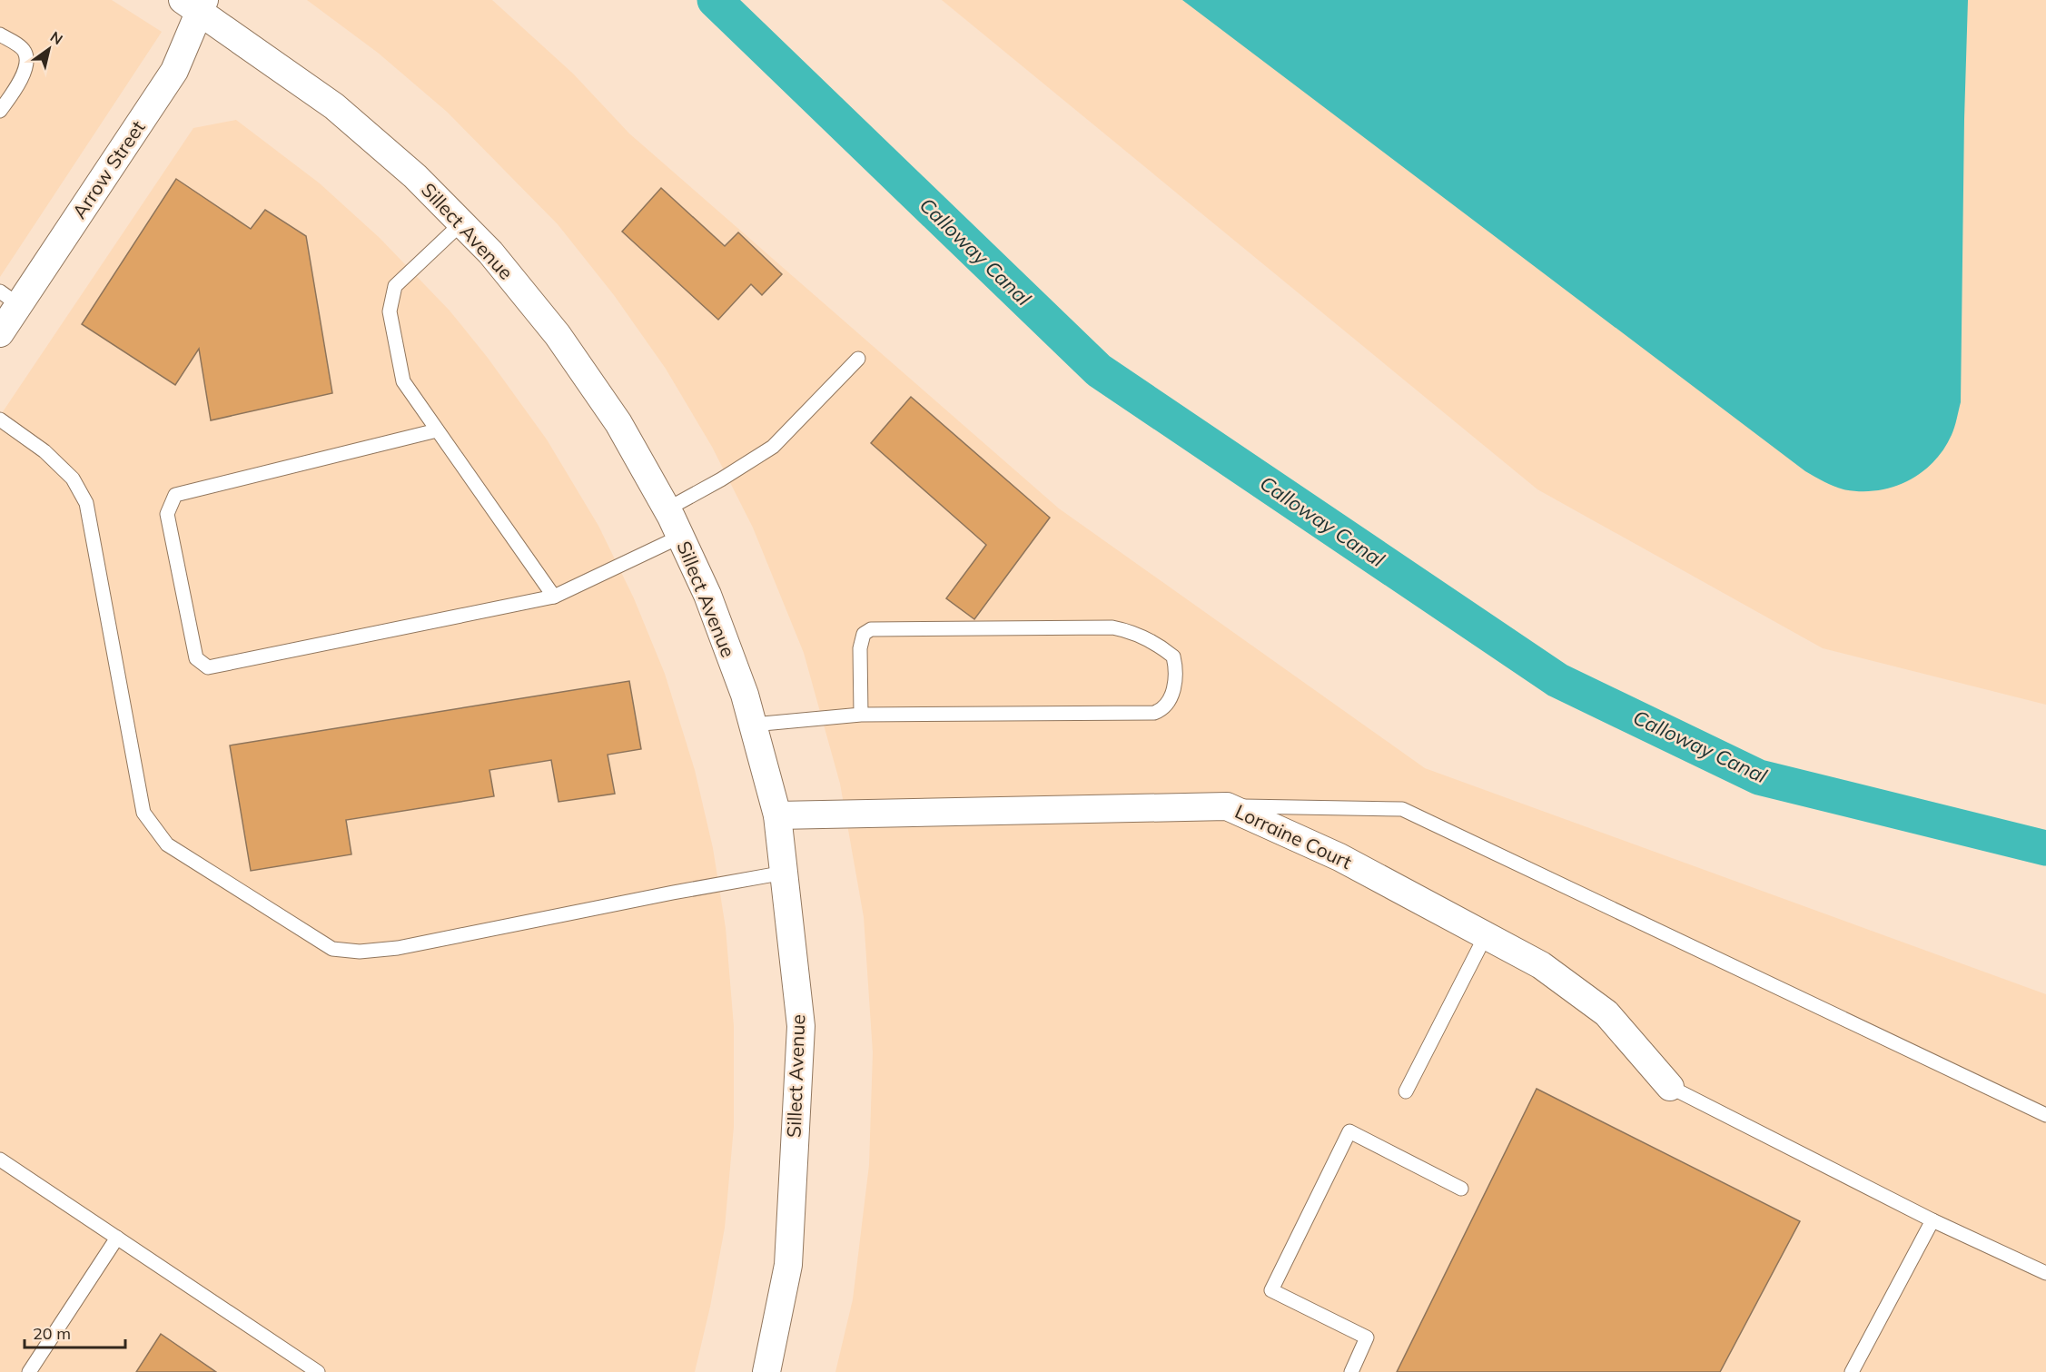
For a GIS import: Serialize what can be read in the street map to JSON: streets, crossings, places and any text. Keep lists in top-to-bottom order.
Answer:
{
  "streets": {
    "street": ["Arrow Street", "Sillect Avenue", "Lorraine Court"]
  },
  "crossings": [
    ["Arrow Street", "Sillect Avenue"],
    ["Sillect Avenue", "Lorraine Court"]
  ],
  "water": ["Calloway Canal"],
  "scale_bar": "20 m",
  "north": "top right"
}
